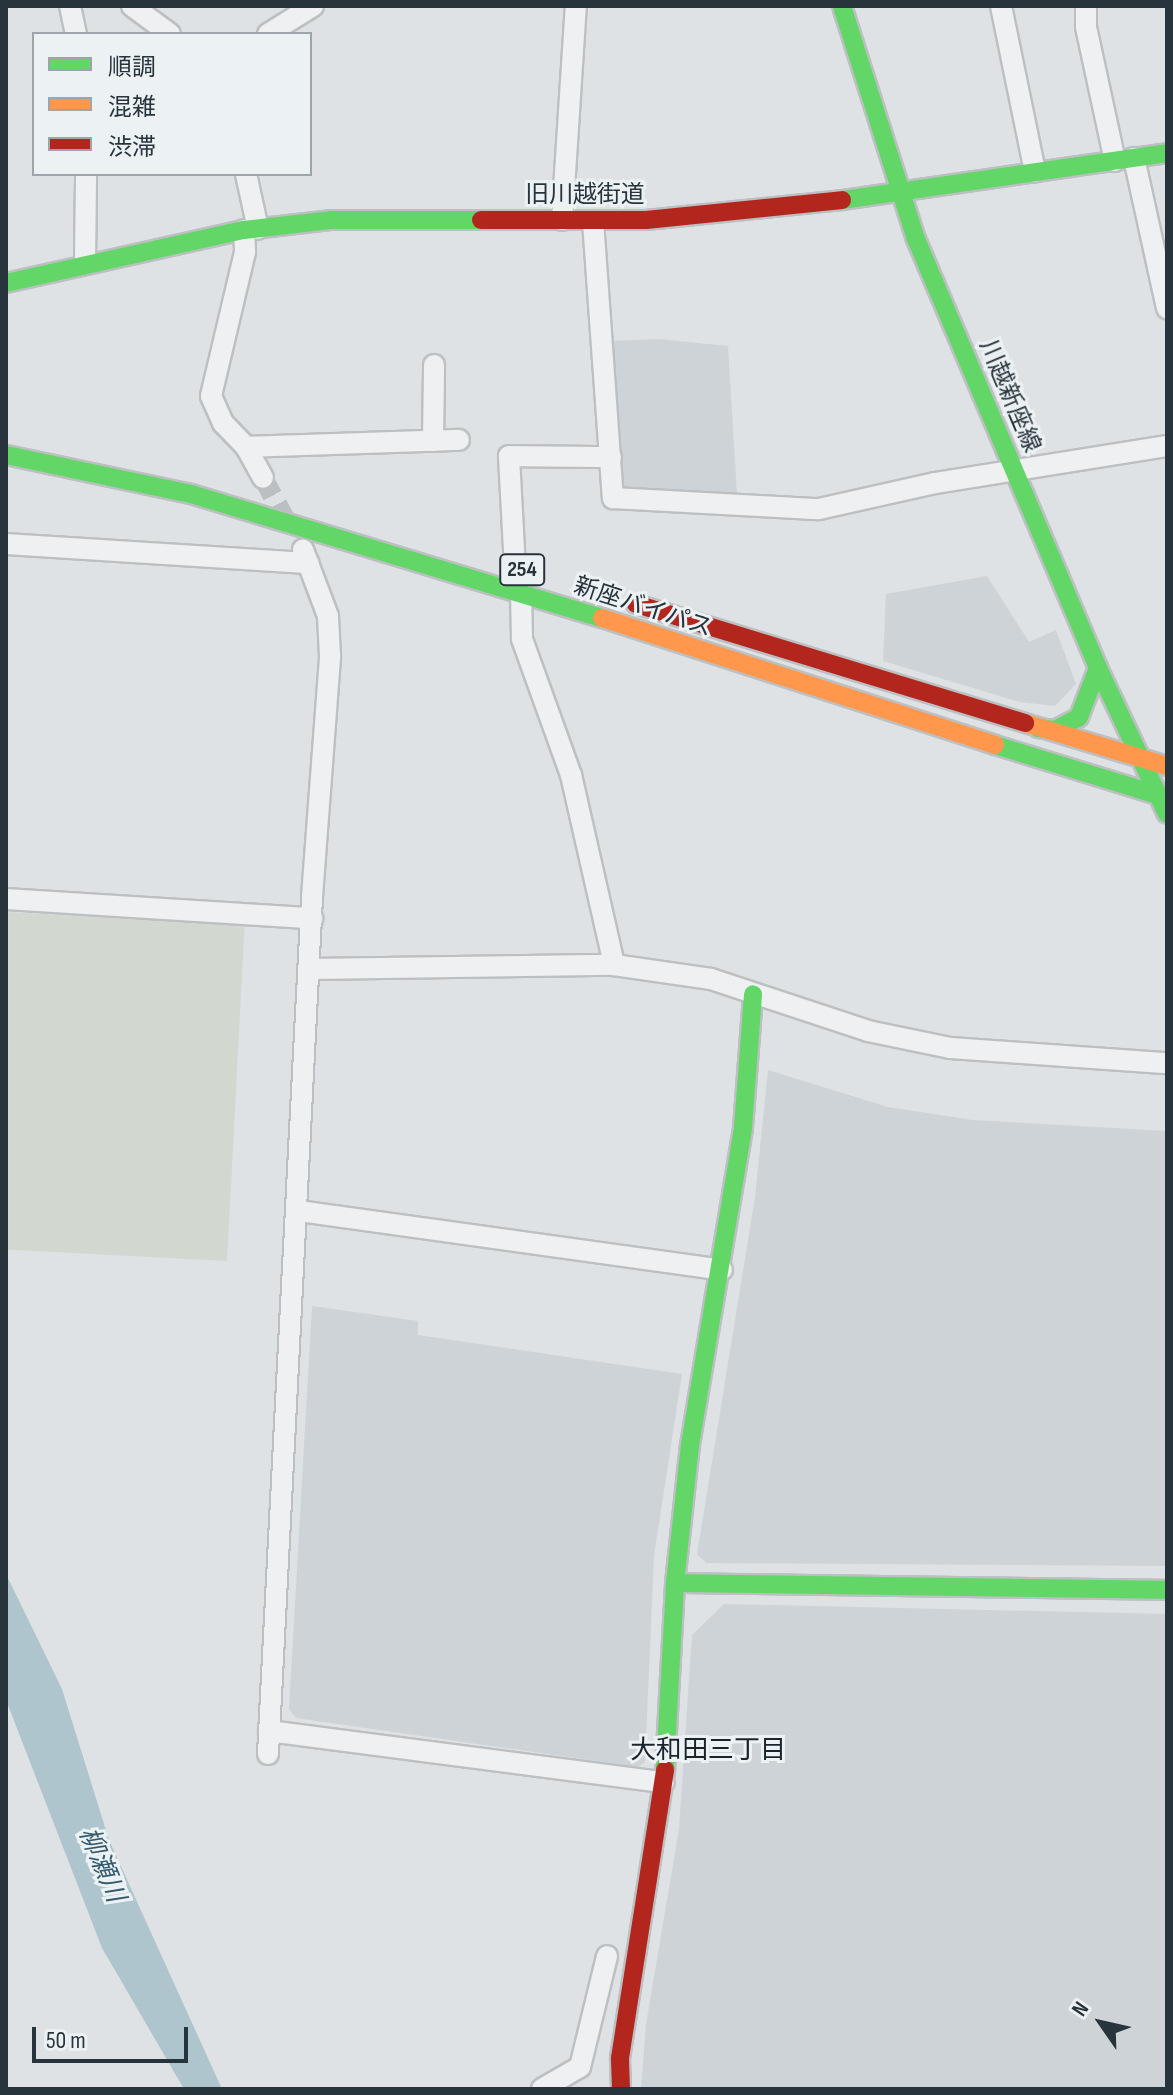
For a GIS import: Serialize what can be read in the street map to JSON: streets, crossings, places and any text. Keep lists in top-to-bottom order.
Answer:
{
  "streets": {
    "main road": [
      "旧川越街道",
      "川越新座線",
      "254",
      "新座バイパス"
    ]
  },
  "crossings": [
    ["旧川越街道", "川越新座線"],
    ["川越新座線", "新座バイパス"]
  ],
  "districts": ["大和田三丁目"],
  "water": ["柳瀬川"],
  "legend": ["順調", "混雑", "渋滞"],
  "scale_bar": "50 m",
  "north": "top left"
}
